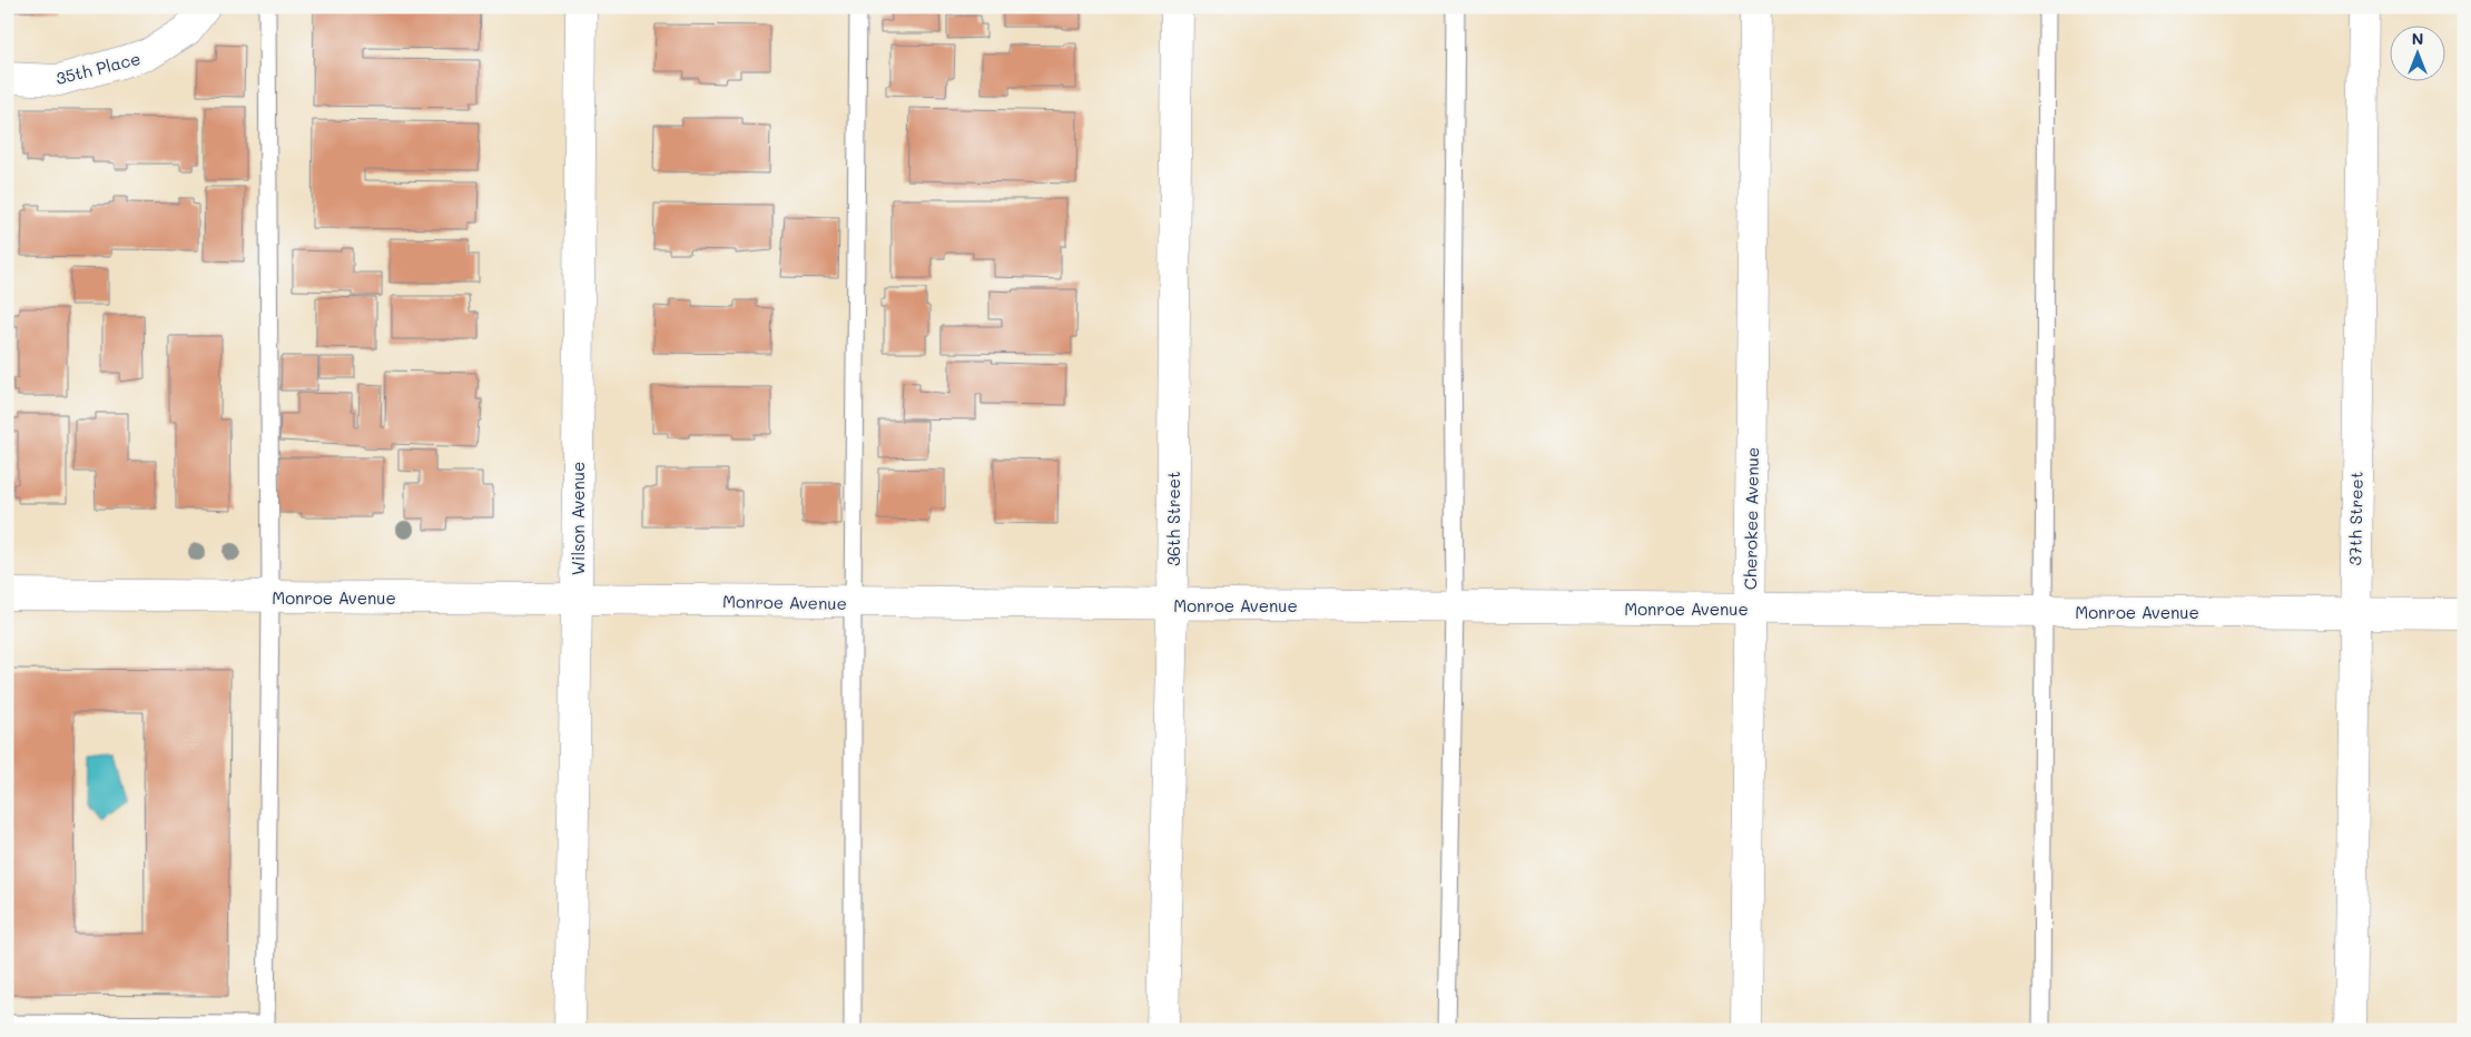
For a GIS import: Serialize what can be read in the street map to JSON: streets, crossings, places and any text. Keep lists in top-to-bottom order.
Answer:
{
  "streets": {
    "street": [
      "35th Place",
      "Wilson Avenue",
      "36th Street",
      "Cherokee Avenue",
      "37th Street",
      "Monroe Avenue"
    ]
  },
  "crossings": [
    ["Wilson Avenue", "Monroe Avenue"],
    ["36th Street", "Monroe Avenue"],
    ["Cherokee Avenue", "Monroe Avenue"],
    ["37th Street", "Monroe Avenue"]
  ],
  "north": "top"
}
